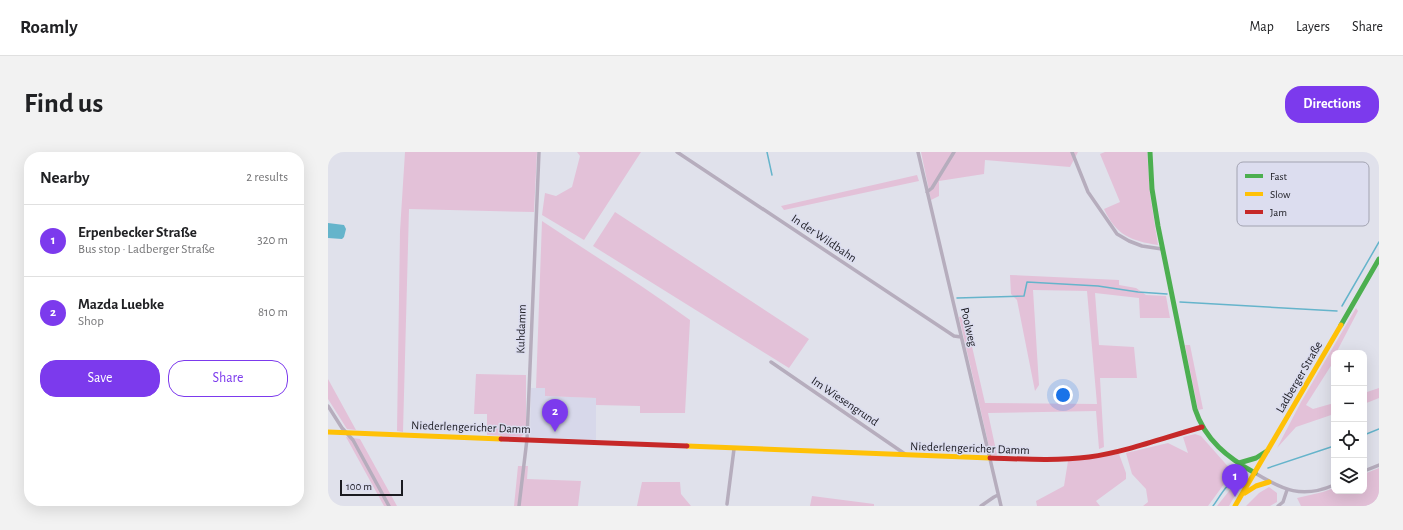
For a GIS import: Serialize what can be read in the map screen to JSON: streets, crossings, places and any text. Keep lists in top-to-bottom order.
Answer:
{
  "streets": {
    "street": [
      "In der Wildbahn",
      "Poolweg",
      "Kuhdamm",
      "Ladberger Straße",
      "Im Wiesengrund",
      "Niederlengericher Damm"
    ]
  },
  "crossings": [
    ["In der Wildbahn", "Poolweg"],
    ["Poolweg", "Niederlengericher Damm"],
    ["Kuhdamm", "Niederlengericher Damm"],
    ["Im Wiesengrund", "Niederlengericher Damm"]
  ],
  "legend": ["Fast", "Slow", "Jam"],
  "scale_bar": "100 m",
  "page": {
    "header": "Roamly",
    "nav": ["Map", "Layers", "Share"],
    "buttons": [
      "Directions",
      ["Save", "Share"]
    ],
    "title": "Find us",
    "heading": ["Nearby", "2 results"],
    "list": [
      {
        "mark": "1",
        "name": "Erpenbecker Straße",
        "note": "Bus stop · Ladberger Straße",
        "value": "320 m"
      },
      {
        "mark": "2",
        "name": "Mazda Luebke",
        "note": "Shop",
        "value": "810 m"
      }
    ],
    "map_buttons": ["+", "−"],
    "pins": ["2", "1"],
    "scale": "100 m"
  }
}
